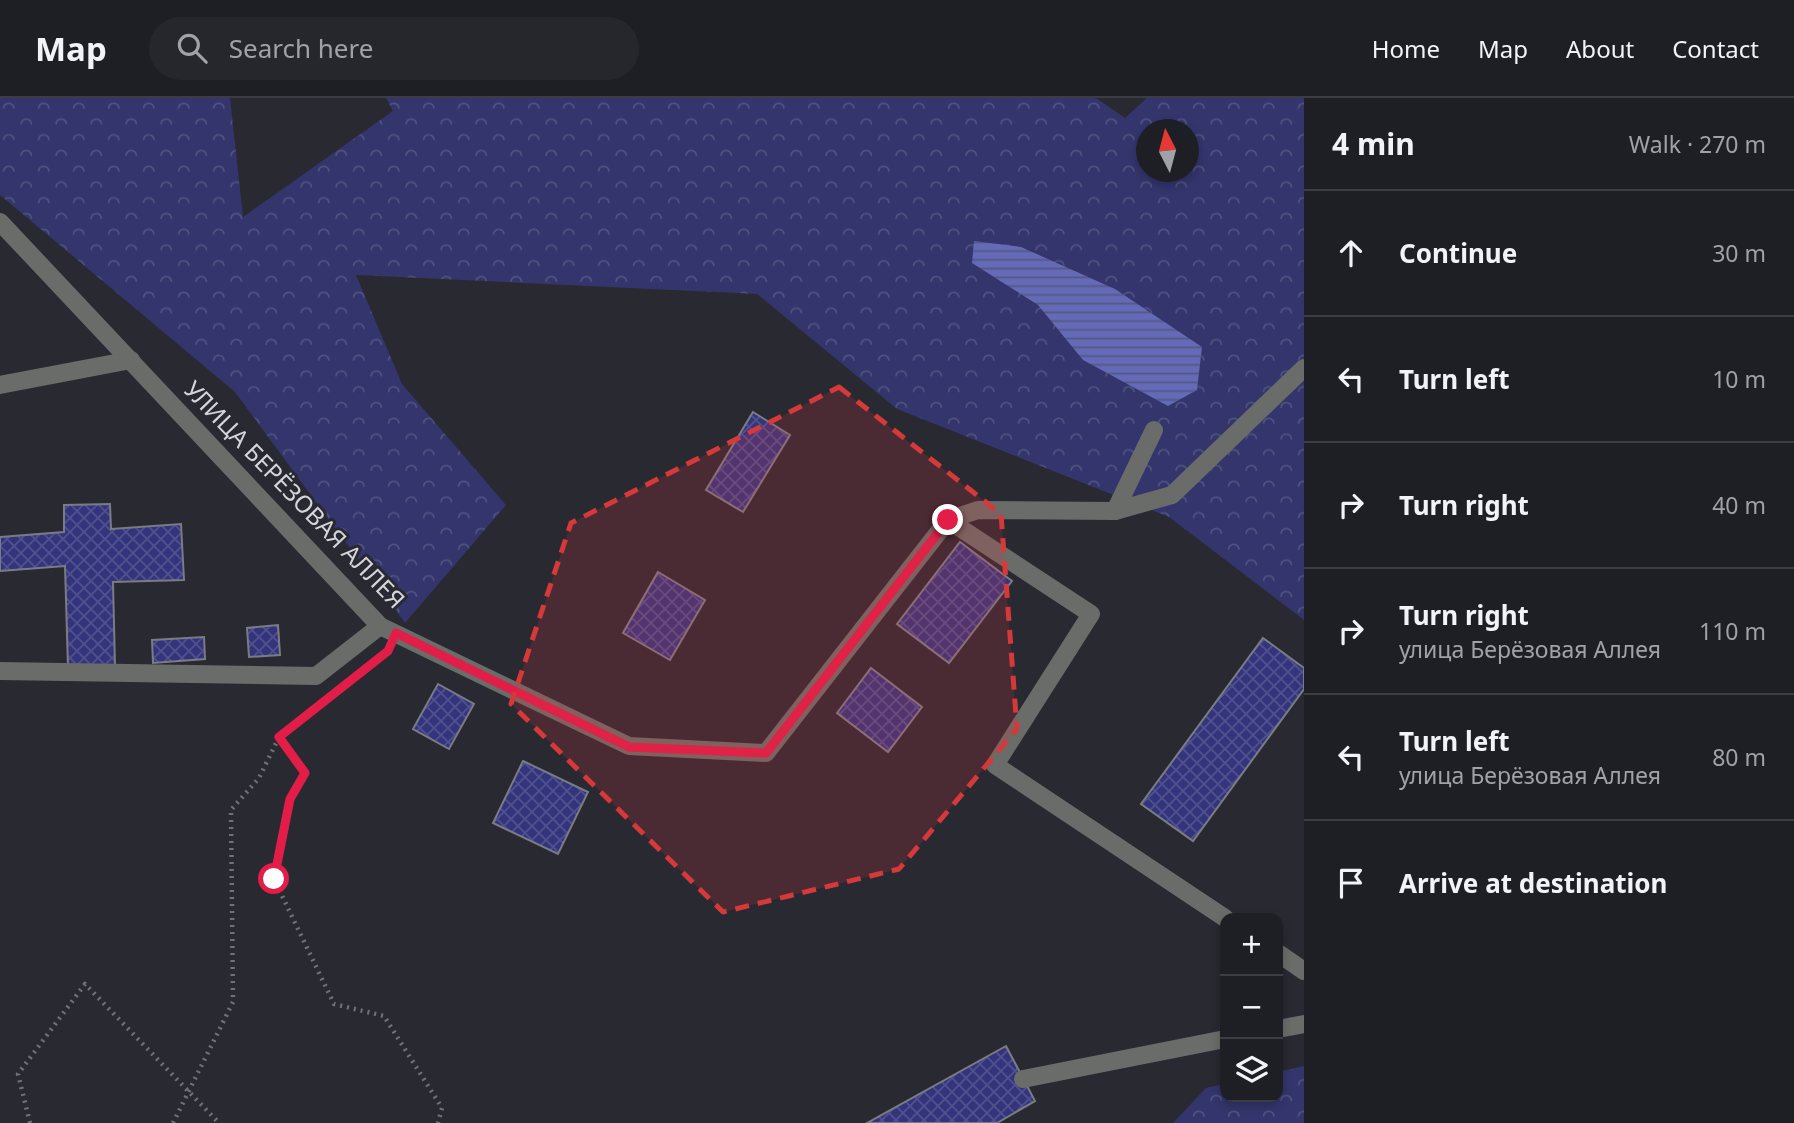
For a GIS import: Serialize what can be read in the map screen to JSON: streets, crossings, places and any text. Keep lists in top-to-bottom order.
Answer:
{
  "streets": {
    "street": ["УЛИЦА БЕРЁЗОВАЯ АЛЛЕЯ"]
  },
  "north": "top",
  "page": {
    "header": "Map",
    "search": "Search here",
    "nav": [
      "Home",
      "Map",
      "About",
      "Contact"
    ],
    "heading": ["4 min", "Walk · 270 m"],
    "list": [
      ["Continue", "30 m"],
      ["Turn left", "10 m"],
      ["Turn right", "40 m"],
      ["Turn right", "улица Берёзовая Аллея", "110 m"],
      ["Turn left", "улица Берёзовая Аллея", "80 m"],
      "Arrive at destination"
    ],
    "map_buttons": ["+", "−"]
  }
}
